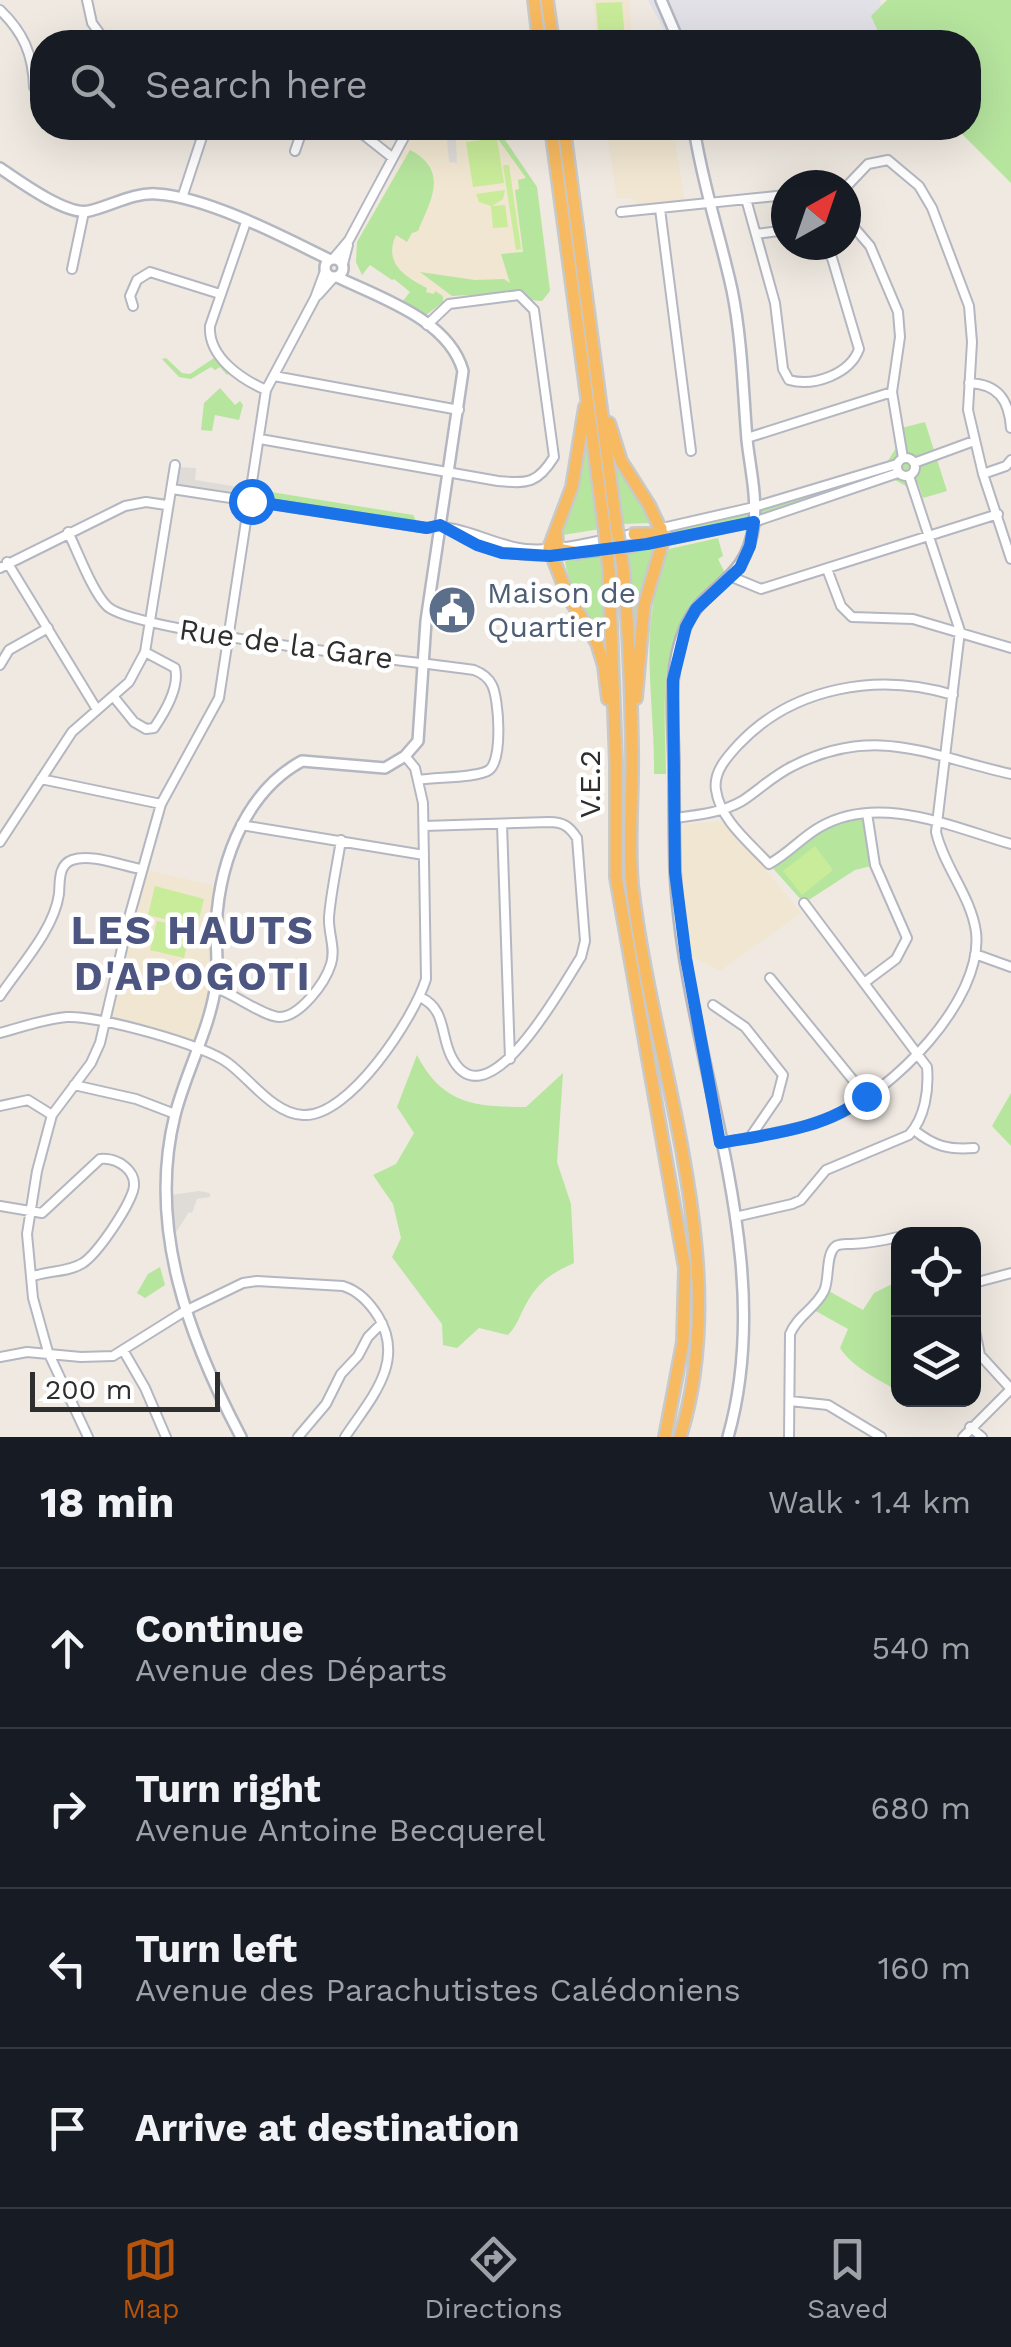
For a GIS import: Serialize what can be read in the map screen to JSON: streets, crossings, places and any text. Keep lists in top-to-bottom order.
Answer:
{
  "streets": {
    "highway": ["V.E.2"],
    "street": ["Rue de la Gare"]
  },
  "districts": ["LES HAUTS D'APOGOTI"],
  "places": {
    "public building": ["Maison de Quartier"]
  },
  "scale_bar": "200 m",
  "north": "top right",
  "page": {
    "search": "Search here",
    "scale": "200 m",
    "heading": ["18 min", "Walk · 1.4 km"],
    "list": [
      ["Continue", "Avenue des Départs", "540 m"],
      ["Turn right", "Avenue Antoine Becquerel", "680 m"],
      ["Turn left", "Avenue des Parachutistes Calédoniens", "160 m"],
      "Arrive at destination"
    ],
    "nav": ["Map", "Directions", "Saved"]
  }
}
